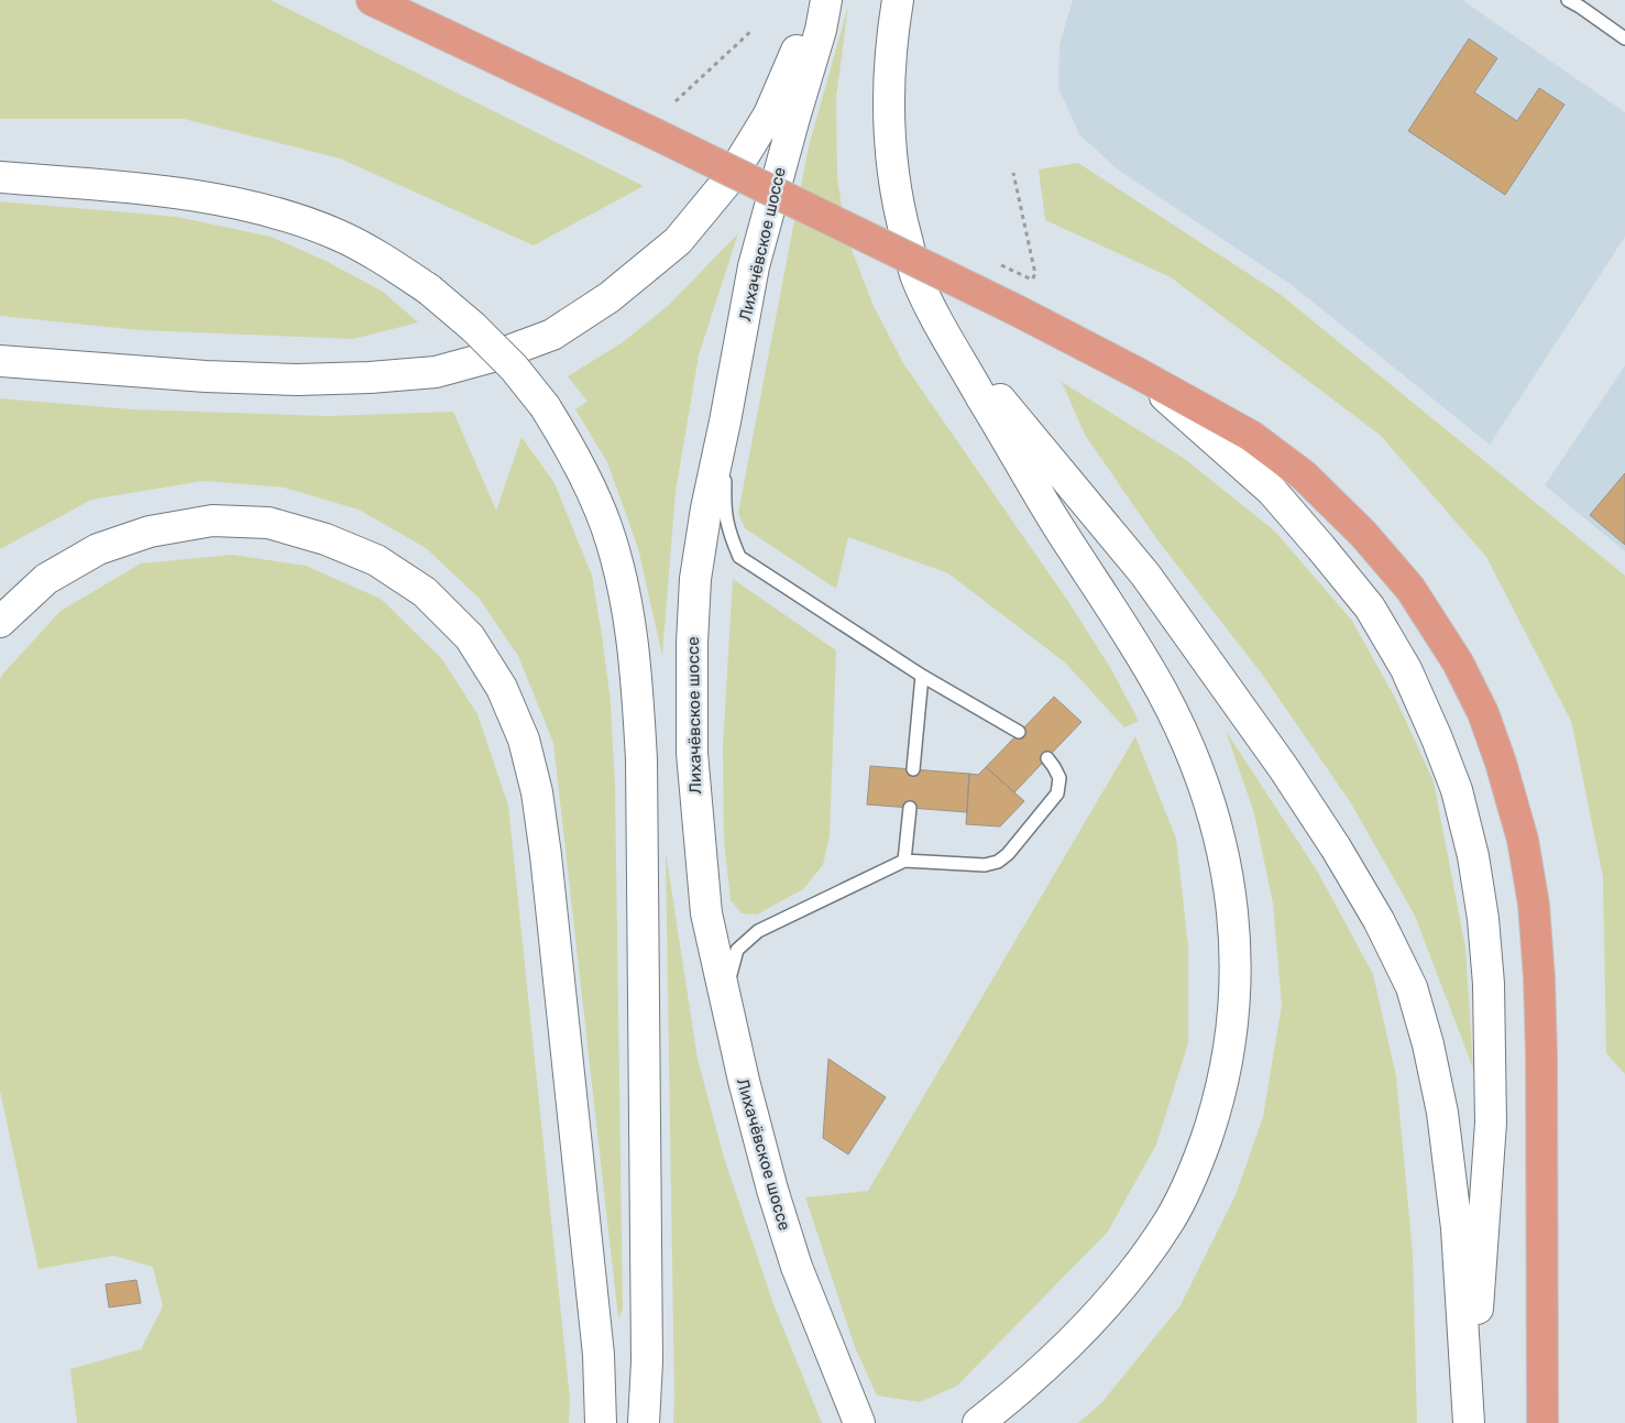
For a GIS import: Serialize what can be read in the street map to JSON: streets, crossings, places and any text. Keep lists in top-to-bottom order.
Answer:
{
  "streets": {
    "main road": ["Лихачёвское шоссе"]
  }
}
